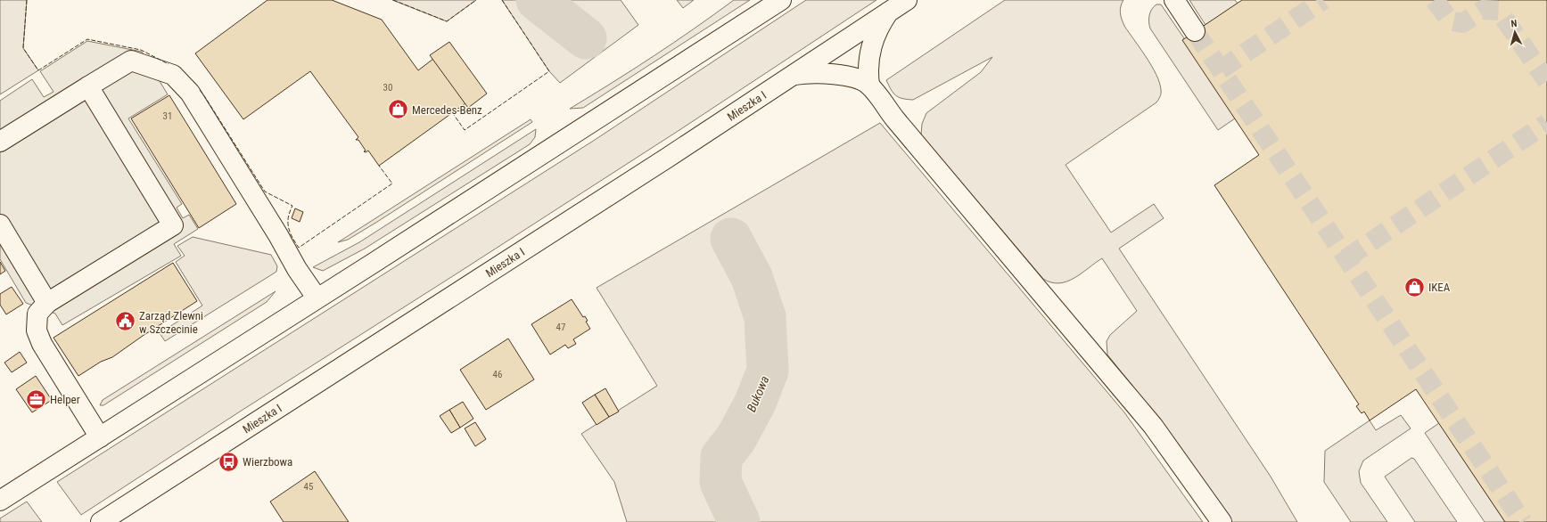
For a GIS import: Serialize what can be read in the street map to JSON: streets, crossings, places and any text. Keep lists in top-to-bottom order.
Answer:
{
  "streets": {
    "main road": ["Mieszka I"]
  },
  "water": ["Bukowa"],
  "places": {
    "shop": ["Mercedes-Benz", "IKEA"],
    "public building": ["Zarząd Zlewni w Szczecinie"],
    "office": ["Helper"],
    "bus stop": ["Wierzbowa"]
  },
  "house_numbers": [
    "30",
    "31",
    "47",
    "46",
    "45"
  ],
  "north": "top"
}
